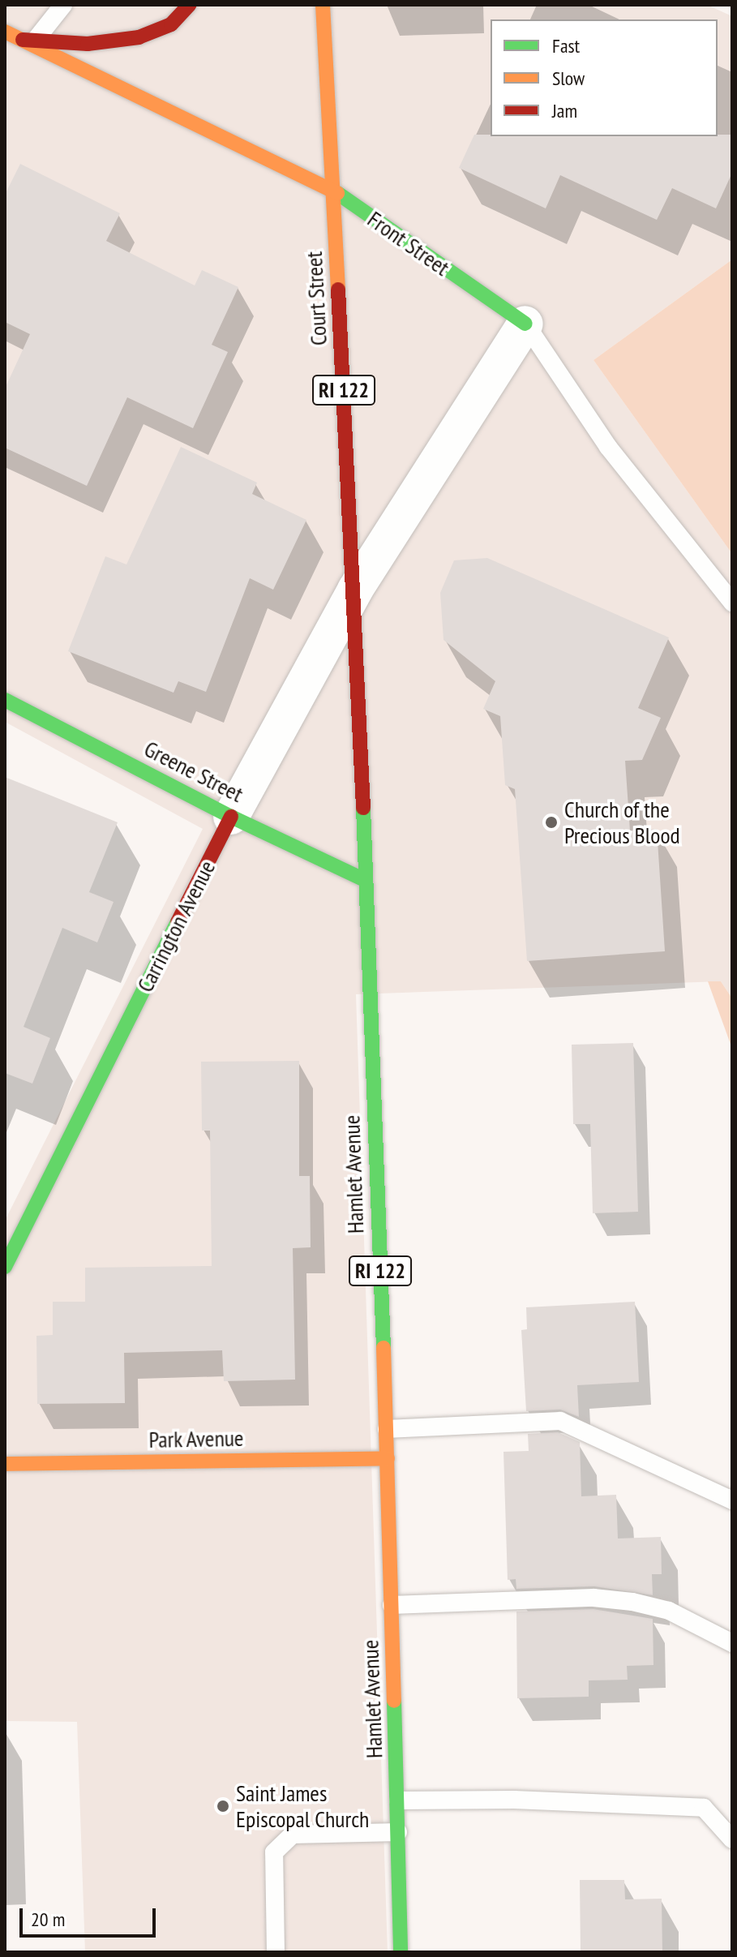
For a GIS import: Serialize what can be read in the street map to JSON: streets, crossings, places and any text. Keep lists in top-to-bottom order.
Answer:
{
  "streets": {
    "main road": [
      "Front Street",
      "Court Street",
      "RI 122",
      "Greene Street",
      "Carrington Avenue",
      "Hamlet Avenue",
      "Park Avenue"
    ]
  },
  "crossings": [
    ["Front Street", "Court Street"],
    ["Court Street", "Carrington Avenue"],
    ["Court Street", "Hamlet Avenue"],
    ["Greene Street", "Carrington Avenue"],
    ["Greene Street", "Hamlet Avenue"],
    ["Carrington Avenue", "Hamlet Avenue"],
    ["Hamlet Avenue", "Park Avenue"]
  ],
  "places": ["Church of the Precious Blood", "Saint James Episcopal Church"],
  "legend": ["Fast", "Slow", "Jam"],
  "scale_bar": "20 m"
}
